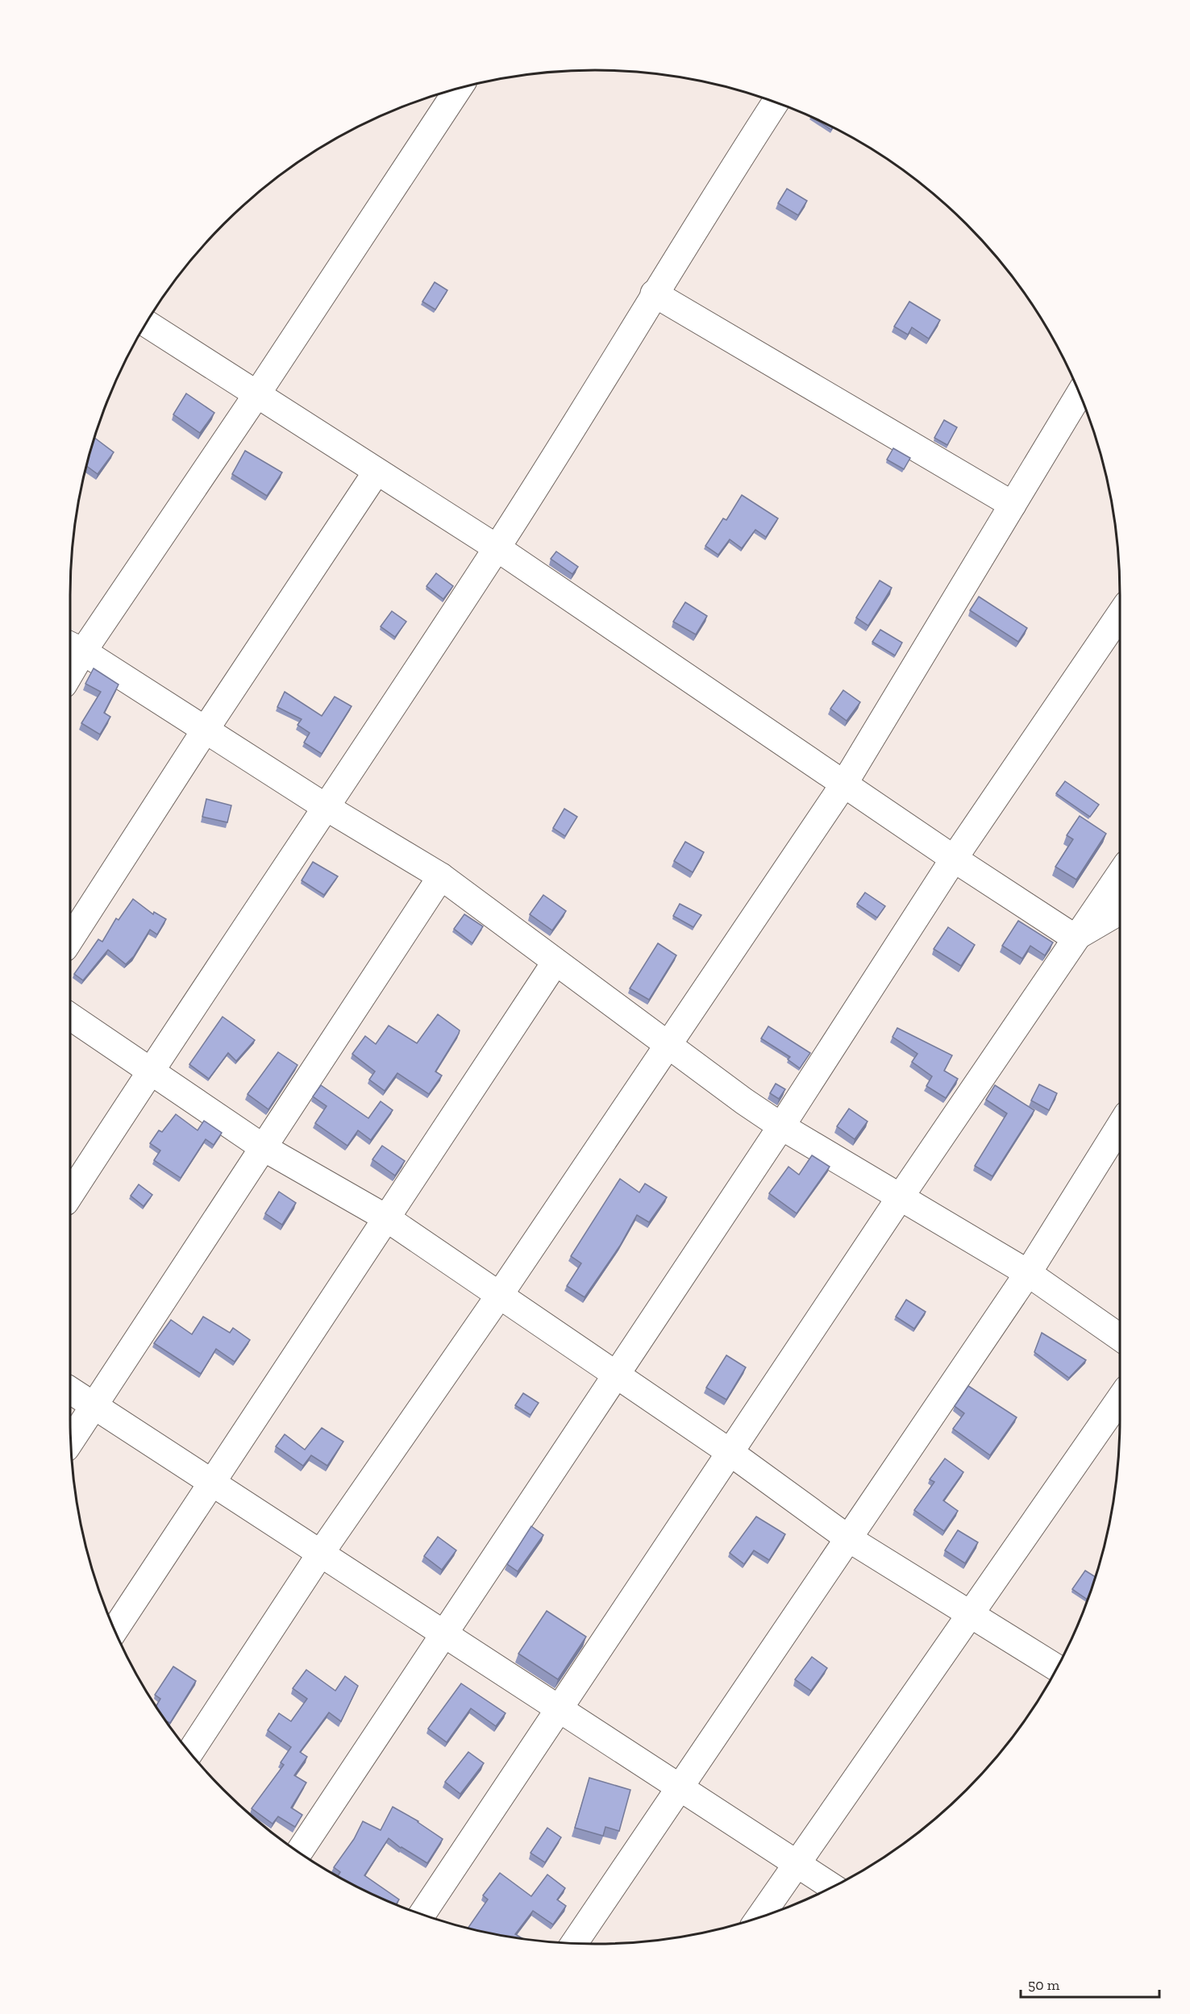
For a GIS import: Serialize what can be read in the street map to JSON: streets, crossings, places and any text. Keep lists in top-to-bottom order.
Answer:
{
  "scale_bar": "50 m"
}
